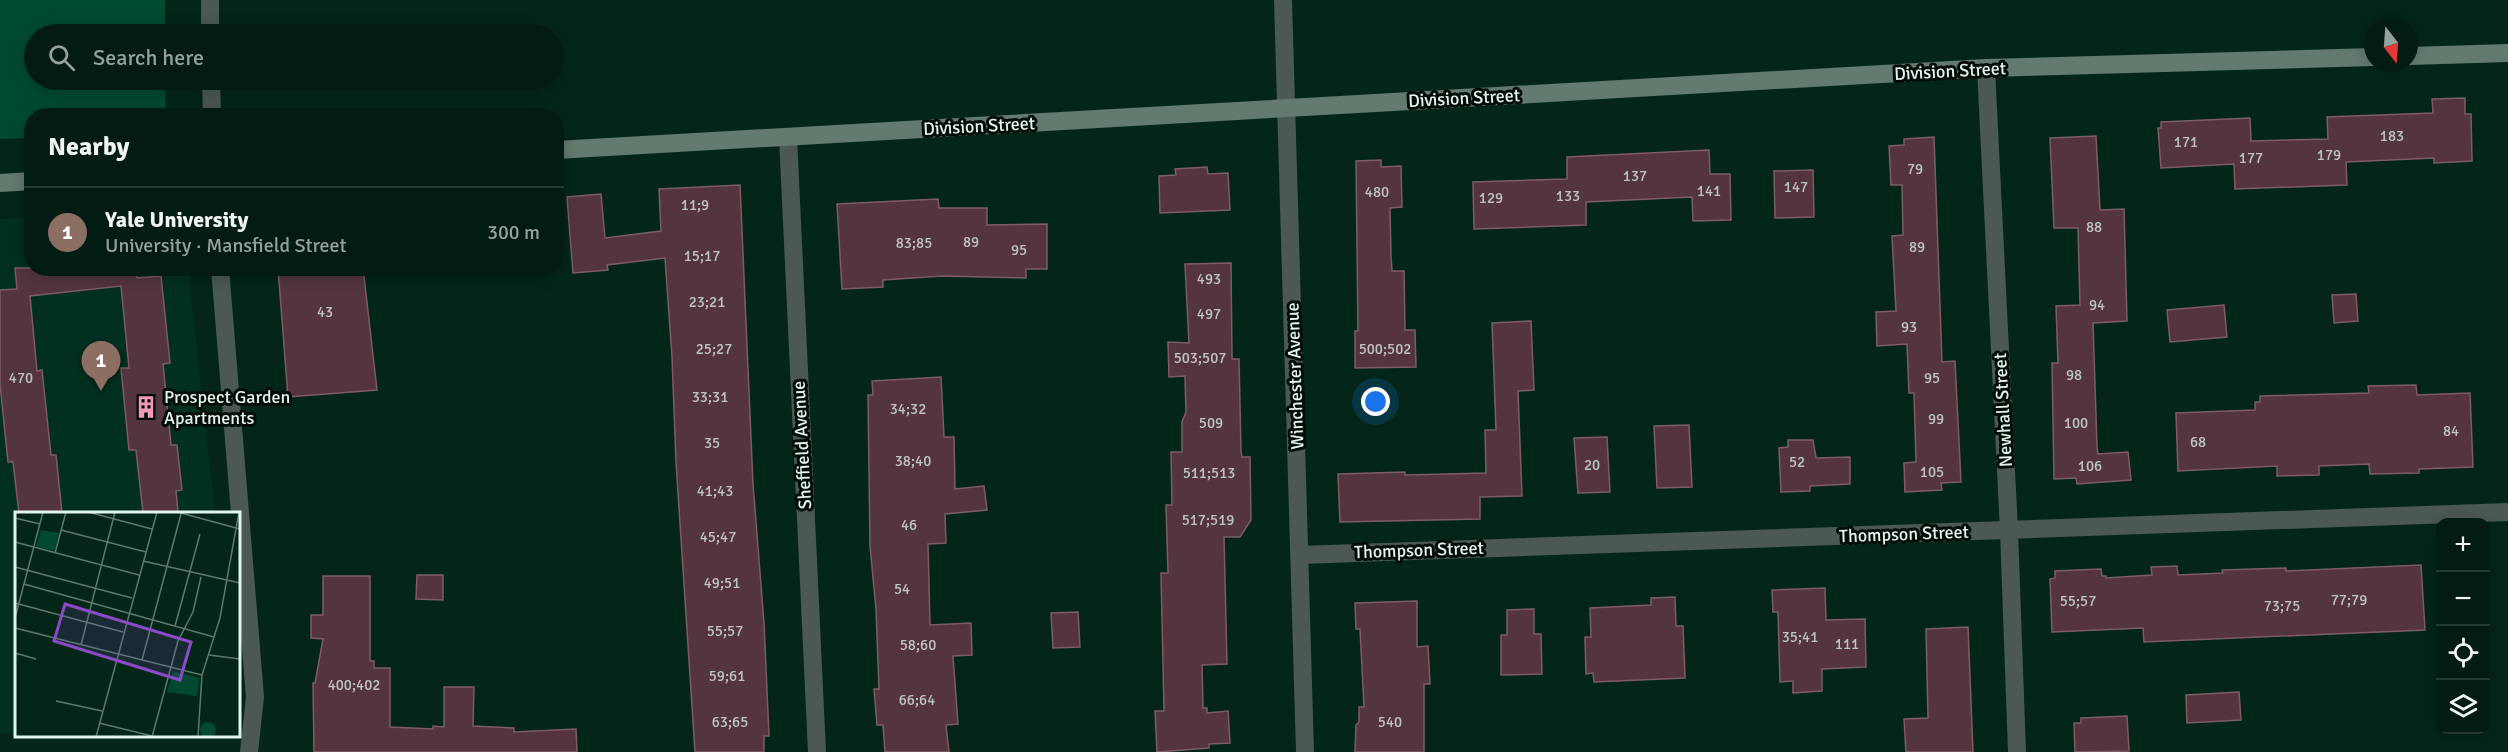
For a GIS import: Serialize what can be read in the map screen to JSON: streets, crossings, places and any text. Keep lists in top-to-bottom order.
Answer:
{
  "streets": {
    "main road": ["Division Street"],
    "street": [
      "Winchester Avenue",
      "Newhall Street",
      "Sheffield Avenue",
      "Thompson Street"
    ]
  },
  "crossings": [
    ["Division Street", "Winchester Avenue"],
    ["Division Street", "Newhall Street"],
    ["Division Street", "Sheffield Avenue"],
    ["Winchester Avenue", "Thompson Street"],
    ["Newhall Street", "Thompson Street"]
  ],
  "places": {
    "building": ["Prospect Garden Apartments"]
  },
  "house_numbers": [
    "183",
    "171",
    "179",
    "177",
    "79",
    "137",
    "147",
    "141",
    "480",
    "133",
    "129",
    "11;9",
    "88",
    "89",
    "83;85",
    "89",
    "95",
    "15;17",
    "493",
    "23;21",
    "94",
    "43",
    "497",
    "93",
    "25;27",
    "500;502",
    "503;507",
    "98",
    "470",
    "95",
    "33;31",
    "34;32",
    "99",
    "509",
    "100",
    "84",
    "68",
    "35",
    "38;40",
    "52",
    "20",
    "106",
    "105",
    "511;513",
    "41;43",
    "517;519",
    "46",
    "45;47",
    "49;51",
    "54",
    "77;79",
    "55;57",
    "73;75",
    "55;57",
    "35;41",
    "111",
    "58;60",
    "59;61",
    "400;402",
    "66;64",
    "63;65",
    "540"
  ],
  "north": "bottom",
  "page": {
    "search": "Search here",
    "heading": "Nearby",
    "list": [
      {
        "mark": "1",
        "name": "Yale University",
        "note": "University · Mansfield Street",
        "value": "300 m"
      }
    ],
    "pins": "1",
    "map_buttons": ["+", "−"]
  }
}
